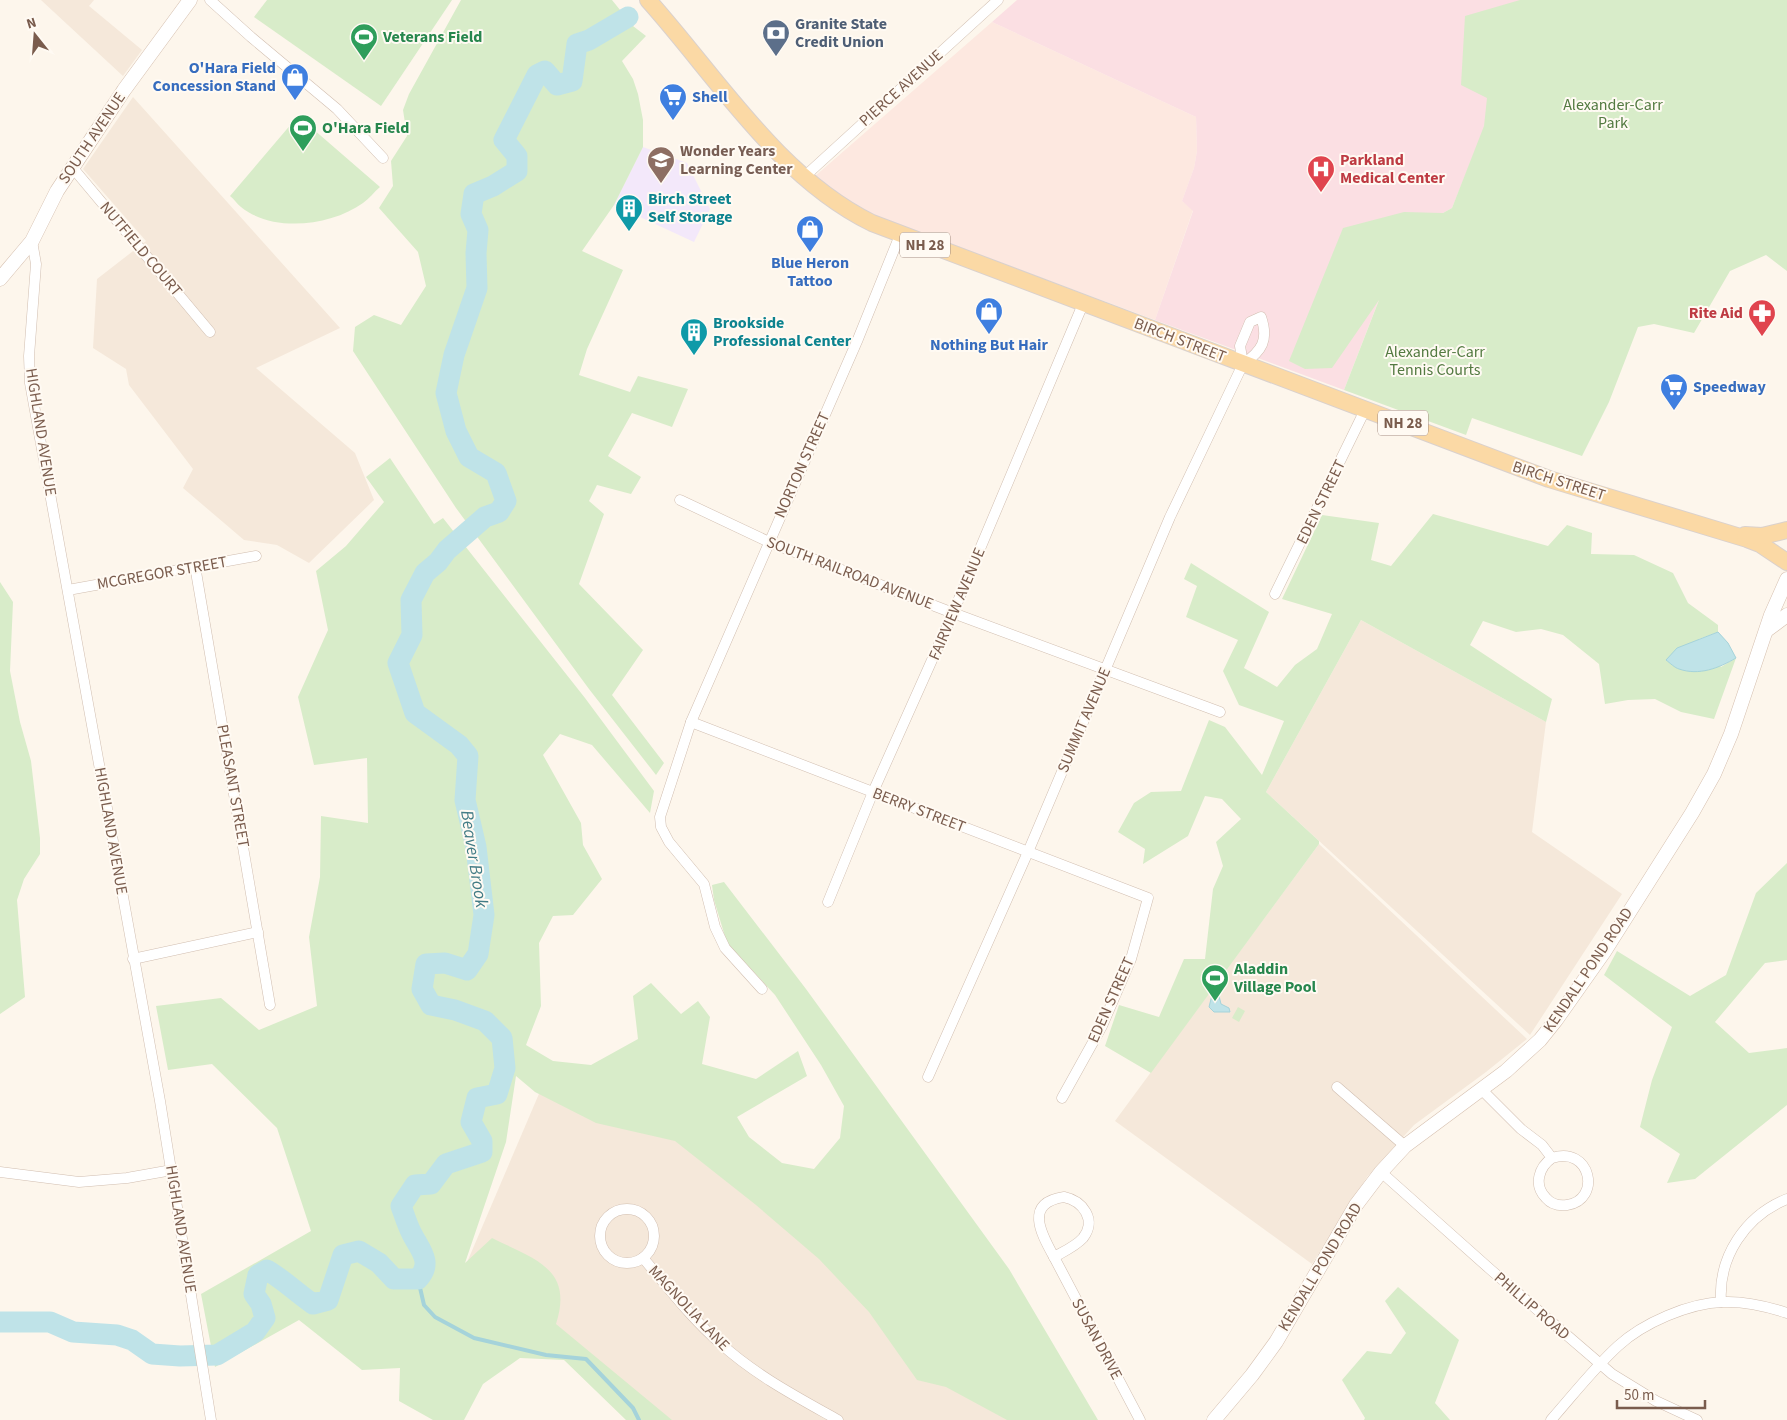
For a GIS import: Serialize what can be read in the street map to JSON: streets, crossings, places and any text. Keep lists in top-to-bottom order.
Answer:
{
  "streets": {
    "main road": ["NH 28", "BIRCH STREET"],
    "street": [
      "PIERCE AVENUE",
      "SOUTH AVENUE",
      "NUTFIELD COURT",
      "HIGHLAND AVENUE",
      "NORTON STREET",
      "EDEN STREET",
      "MCGREGOR STREET",
      "SOUTH RAILROAD AVENUE",
      "FAIRVIEW AVENUE",
      "SUMMIT AVENUE",
      "PLEASANT STREET",
      "BERRY STREET",
      "KENDALL POND ROAD",
      "PHILLIP ROAD",
      "MAGNOLIA LANE",
      "SUSAN DRIVE"
    ]
  },
  "crossings": [
    ["PIERCE AVENUE", "BIRCH STREET"],
    ["SOUTH AVENUE", "NUTFIELD COURT"],
    ["SOUTH AVENUE", "HIGHLAND AVENUE"],
    ["NH 28", "BIRCH STREET"],
    ["BIRCH STREET", "NORTON STREET"],
    ["BIRCH STREET", "EDEN STREET"],
    ["BIRCH STREET", "FAIRVIEW AVENUE"],
    ["BIRCH STREET", "SUMMIT AVENUE"],
    ["HIGHLAND AVENUE", "MCGREGOR STREET"],
    ["NORTON STREET", "SOUTH RAILROAD AVENUE"],
    ["NORTON STREET", "BERRY STREET"],
    ["EDEN STREET", "BERRY STREET"],
    ["MCGREGOR STREET", "PLEASANT STREET"],
    ["SOUTH RAILROAD AVENUE", "FAIRVIEW AVENUE"],
    ["SOUTH RAILROAD AVENUE", "SUMMIT AVENUE"],
    ["FAIRVIEW AVENUE", "BERRY STREET"],
    ["SUMMIT AVENUE", "BERRY STREET"],
    ["KENDALL POND ROAD", "PHILLIP ROAD"]
  ],
  "water": ["Beaver Brook"],
  "parks": ["Alexander-Carr Park", "Alexander-Carr Tennis Courts"],
  "places": {
    "bank": ["Granite State Credit Union"],
    "sports": ["Veterans Field", "O'Hara Field", "Aladdin Village Pool"],
    "shop": ["O'Hara Field Concession Stand", "Blue Heron Tattoo", "Nothing But Hair"],
    "supermarket": ["Shell", "Speedway"],
    "school or university": ["Wonder Years Learning Center"],
    "hospital": ["Parkland Medical Center"],
    "building": ["Birch Street Self Storage", "Brookside Professional Center"],
    "pharmacy": ["Rite Aid"]
  },
  "scale_bar": "50 m",
  "north": "top"
}
